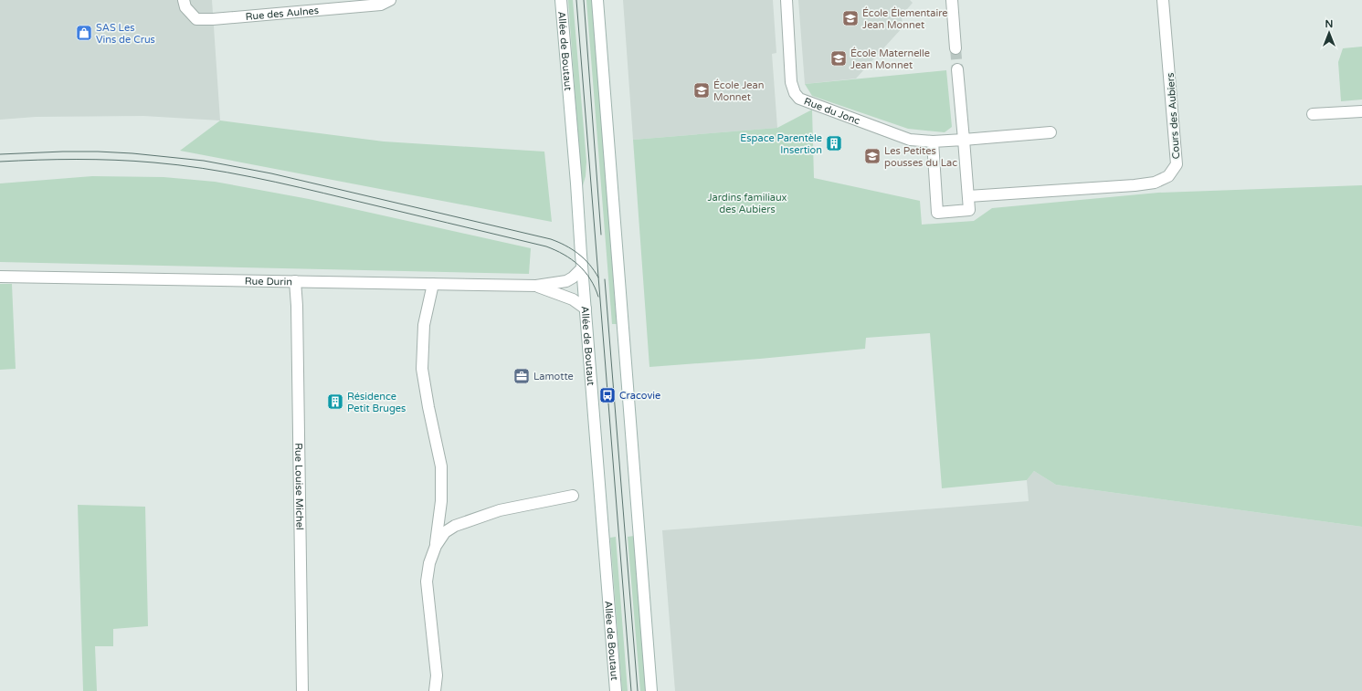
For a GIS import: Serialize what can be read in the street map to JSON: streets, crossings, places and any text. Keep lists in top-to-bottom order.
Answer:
{
  "streets": {
    "street": [
      "Rue des Aulnes",
      "Allée de Boutaut",
      "Rue du Jonc",
      "Cours des Aubiers",
      "Rue Durin",
      "Rue Louise Michel"
    ]
  },
  "crossings": [
    ["Allée de Boutaut", "Rue Durin"],
    ["Rue Durin", "Rue Louise Michel"]
  ],
  "parks": ["Jardins familiaux des Aubiers"],
  "places": {
    "school or university": [
      "École Élementaire Jean Monnet",
      "École Maternelle Jean Monnet",
      "École Jean Monnet",
      "Les Petites pousses du Lac"
    ],
    "shop": ["SAS Les Vins de Crus"],
    "building": ["Espace Parentèle Insertion", "Résidence Petit Bruges"],
    "office": ["Lamotte"],
    "bus stop": ["Cracovie"]
  },
  "north": "top"
}
